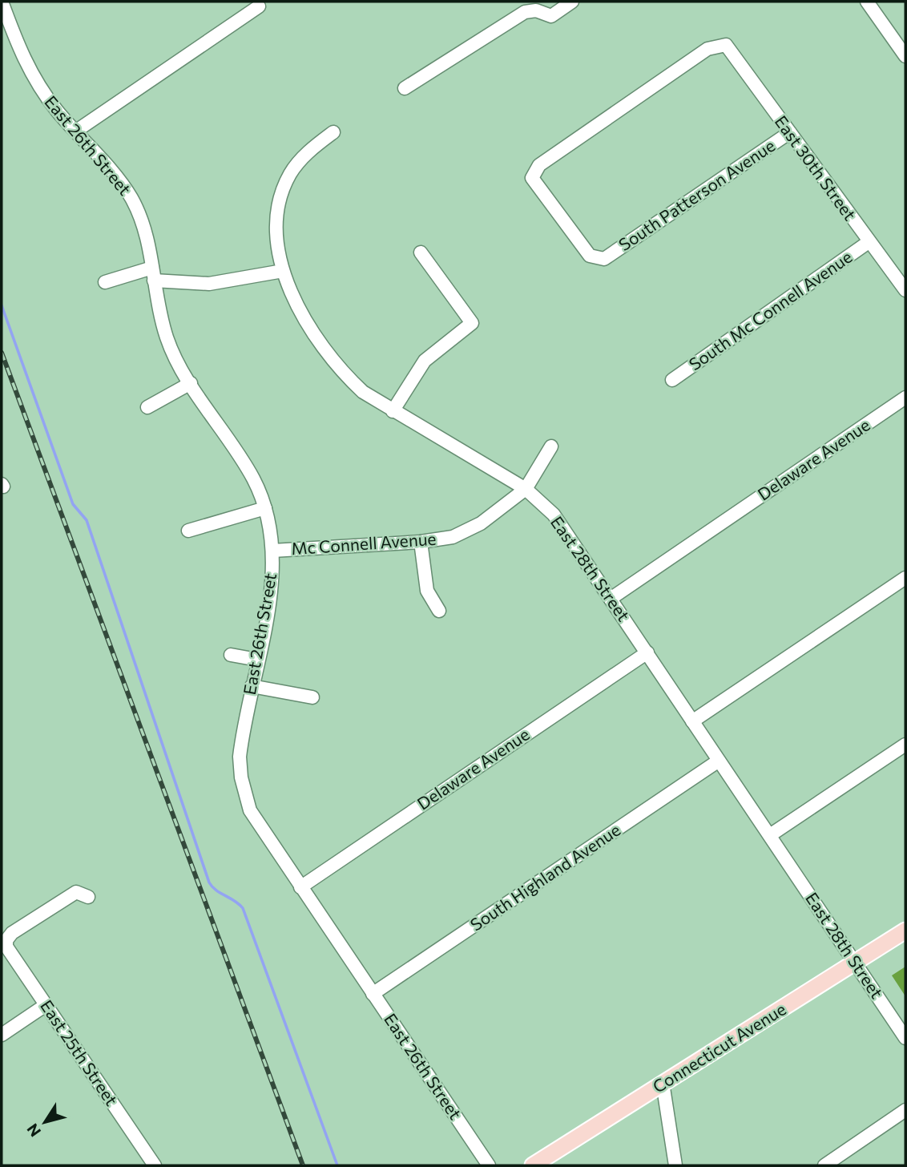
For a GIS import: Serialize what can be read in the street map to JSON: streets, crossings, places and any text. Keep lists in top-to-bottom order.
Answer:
{
  "streets": {
    "main road": ["Connecticut Avenue"],
    "street": [
      "East 26th Street",
      "East 30th Street",
      "South Patterson Avenue",
      "South Mc Connell Avenue",
      "Delaware Avenue",
      "Mc Connell Avenue",
      "East 28th Street",
      "South Highland Avenue",
      "East 25th Street"
    ]
  },
  "crossings": [
    ["East 26th Street", "Delaware Avenue"],
    ["East 26th Street", "Mc Connell Avenue"],
    ["East 26th Street", "South Highland Avenue"],
    ["East 30th Street", "South Patterson Avenue"],
    ["East 30th Street", "South Mc Connell Avenue"],
    ["Delaware Avenue", "East 28th Street"],
    ["Mc Connell Avenue", "East 28th Street"],
    ["East 28th Street", "South Highland Avenue"],
    ["East 28th Street", "Connecticut Avenue"]
  ],
  "north": "bottom left"
}
